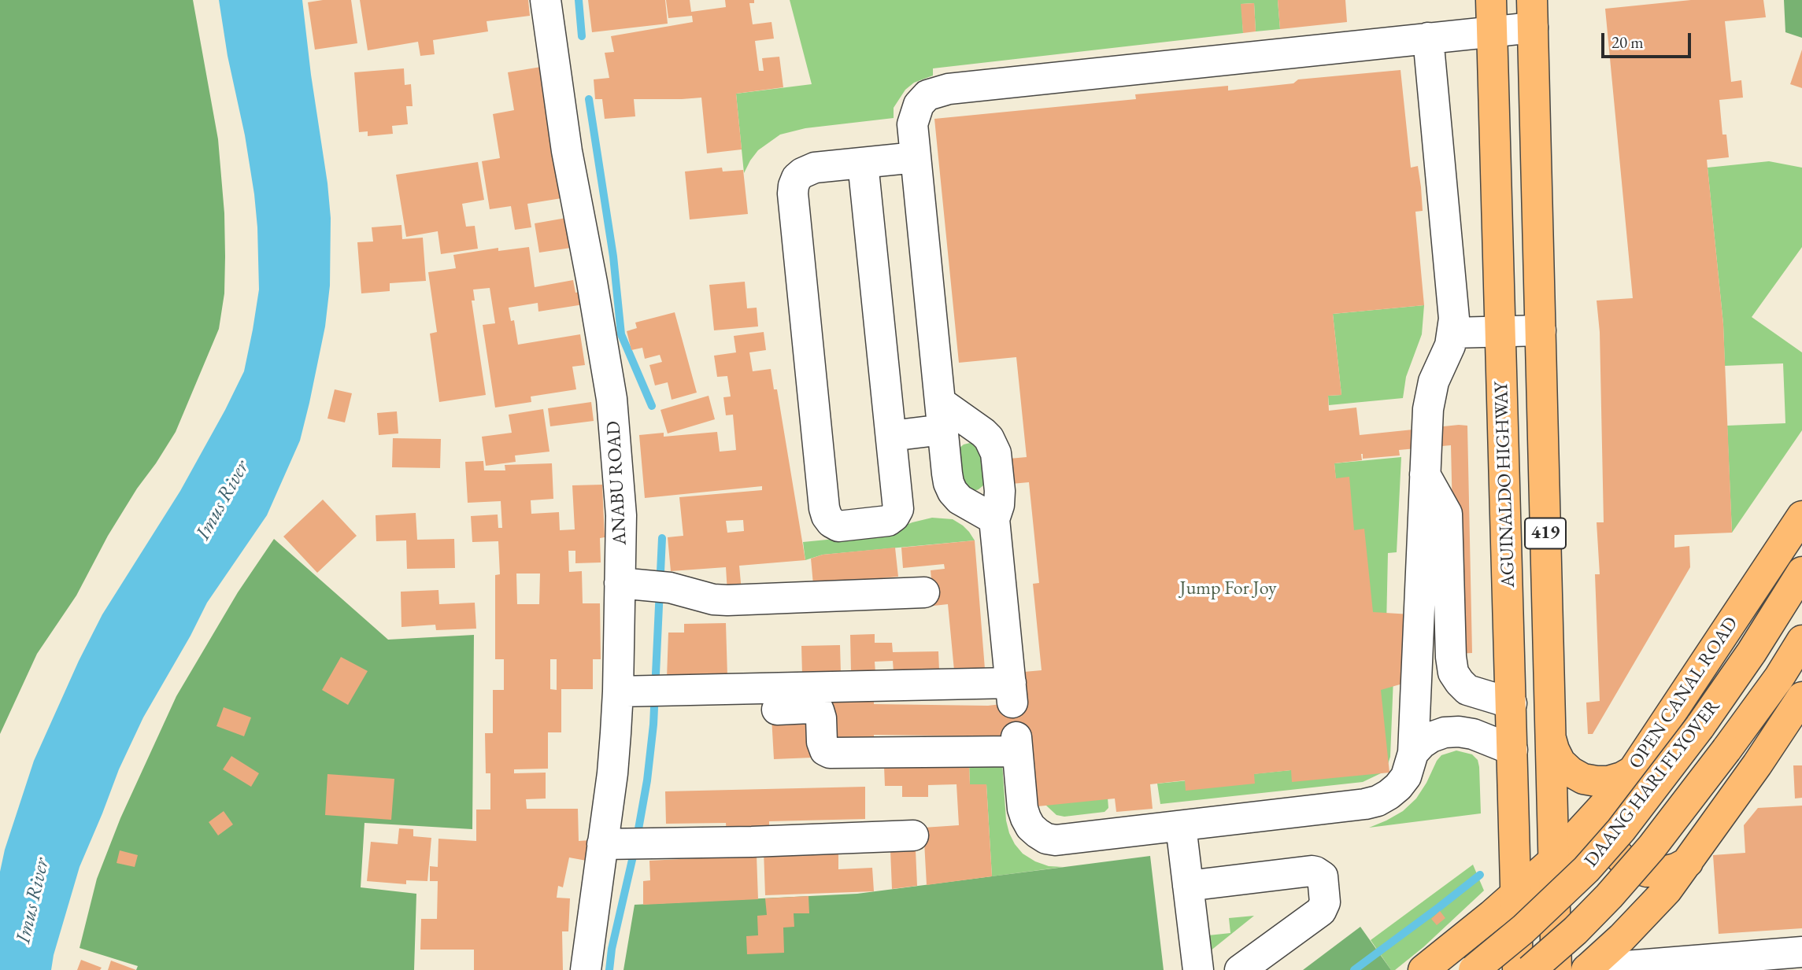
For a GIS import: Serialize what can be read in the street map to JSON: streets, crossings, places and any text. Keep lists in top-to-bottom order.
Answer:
{
  "streets": {
    "main road": [
      "AGUINALDO HIGHWAY",
      "419",
      "OPEN CANAL ROAD",
      "DAANG HARI FLYOVER"
    ],
    "street": ["ANABU ROAD"]
  },
  "crossings": [
    ["AGUINALDO HIGHWAY", "OPEN CANAL ROAD"]
  ],
  "water": ["Imus River"],
  "parks": ["Jump For Joy"],
  "scale_bar": "20 m"
}
